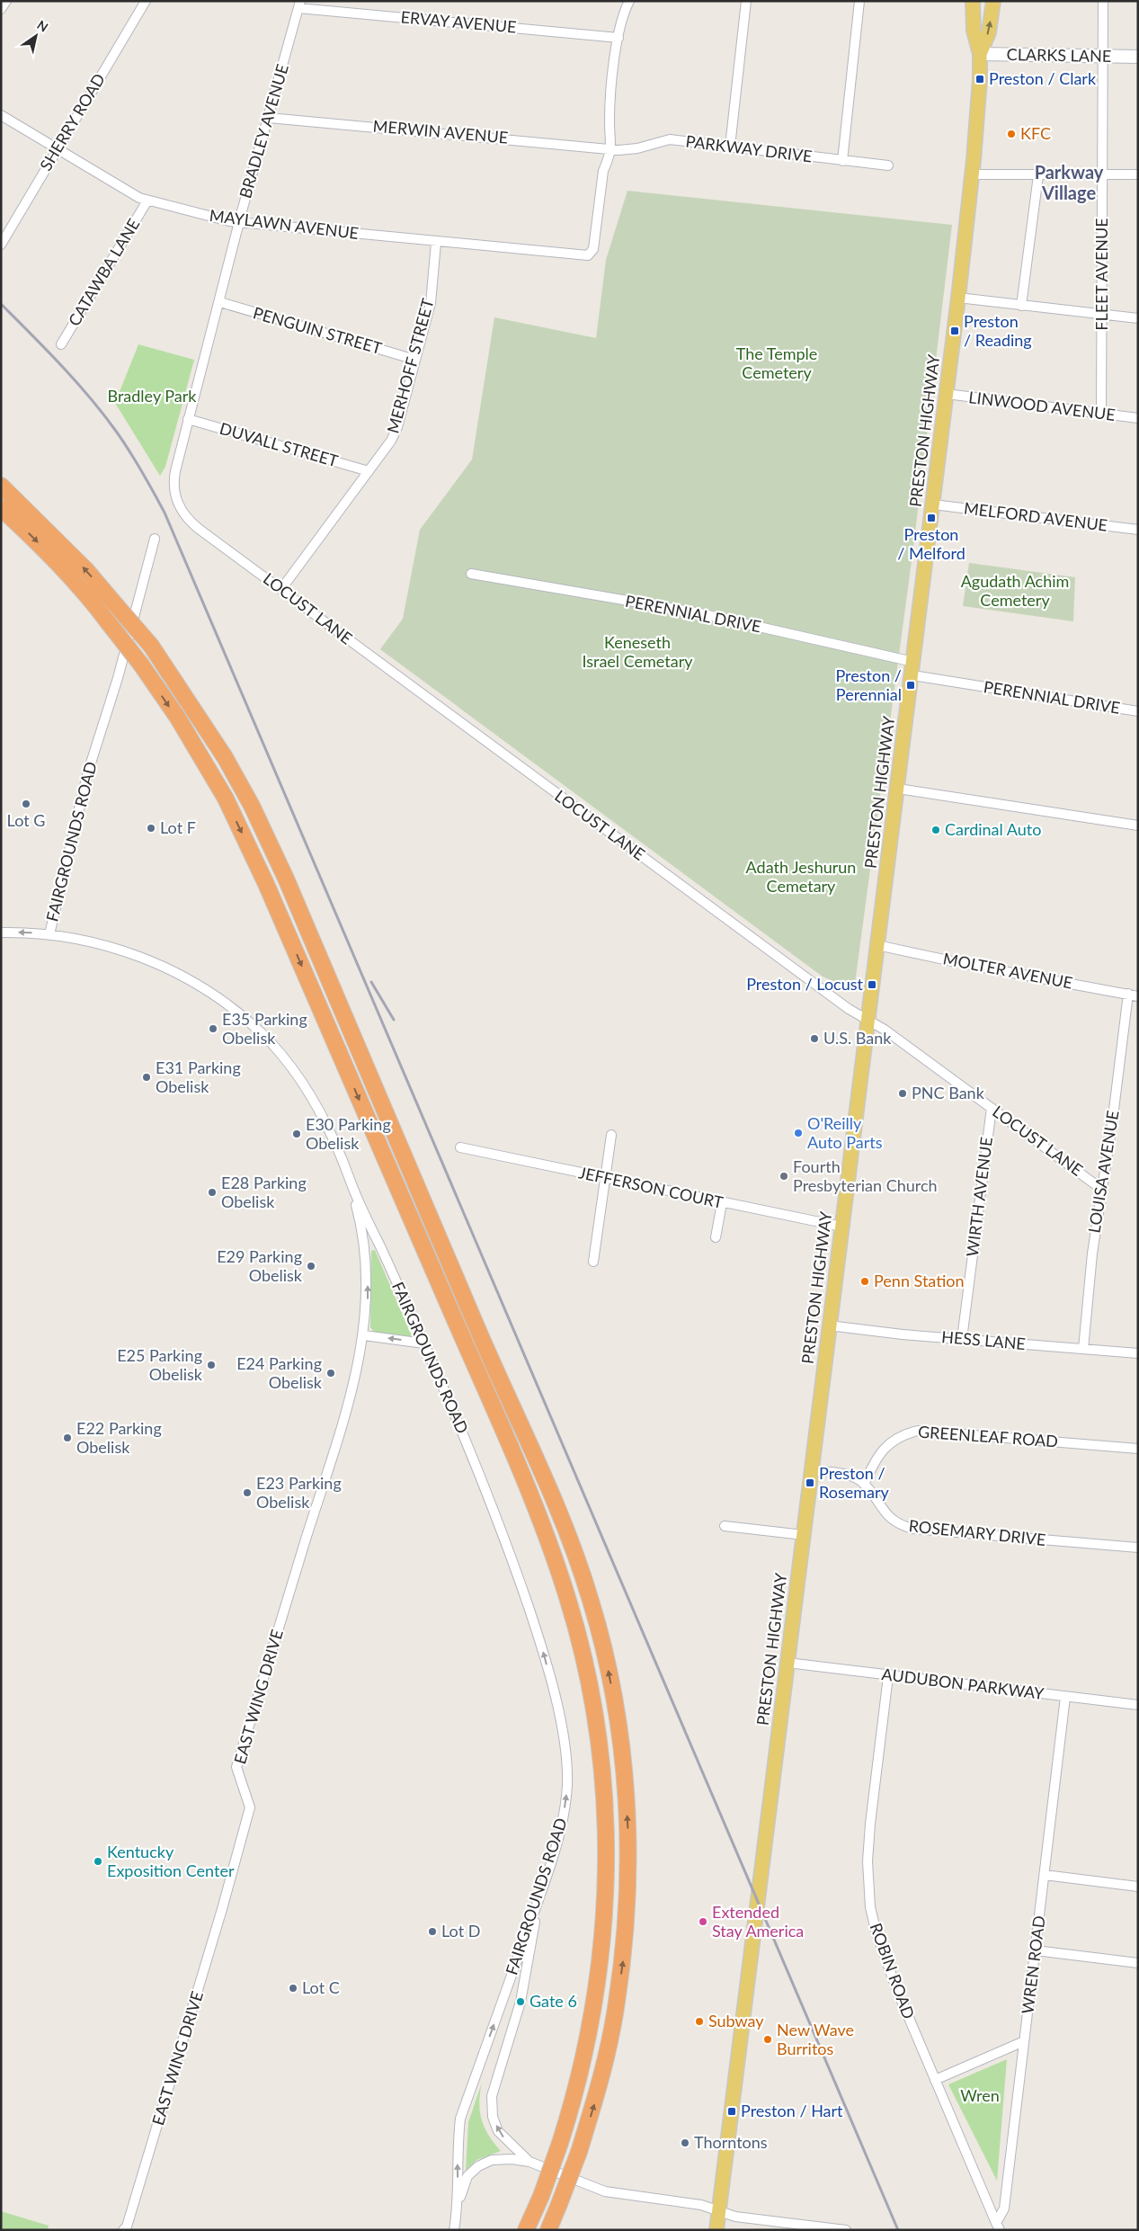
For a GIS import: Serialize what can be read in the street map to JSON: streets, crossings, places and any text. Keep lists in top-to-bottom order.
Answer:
{
  "streets": {
    "main road": ["PRESTON HIGHWAY"],
    "street": [
      "ERVAY AVENUE",
      "CLARKS LANE",
      "SHERRY ROAD",
      "BRADLEY AVENUE",
      "MERWIN AVENUE",
      "PARKWAY DRIVE",
      "MAYLAWN AVENUE",
      "CATAWBA LANE",
      "FLEET AVENUE",
      "PENGUIN STREET",
      "MERHOFF STREET",
      "LINWOOD AVENUE",
      "DUVALL STREET",
      "MELFORD AVENUE",
      "LOCUST LANE",
      "PERENNIAL DRIVE",
      "FAIRGROUNDS ROAD",
      "MOLTER AVENUE",
      "LOUISA AVENUE",
      "JEFFERSON COURT",
      "WIRTH AVENUE",
      "HESS LANE",
      "GREENLEAF ROAD",
      "ROSEMARY DRIVE",
      "AUDUBON PARKWAY",
      "EAST WING DRIVE",
      "WREN ROAD",
      "ROBIN ROAD"
    ]
  },
  "crossings": [
    ["ERVAY AVENUE", "BRADLEY AVENUE"],
    ["CLARKS LANE", "FLEET AVENUE"],
    ["CLARKS LANE", "PRESTON HIGHWAY"],
    ["SHERRY ROAD", "MAYLAWN AVENUE"],
    ["BRADLEY AVENUE", "MERWIN AVENUE"],
    ["BRADLEY AVENUE", "MAYLAWN AVENUE"],
    ["BRADLEY AVENUE", "PENGUIN STREET"],
    ["BRADLEY AVENUE", "DUVALL STREET"],
    ["BRADLEY AVENUE", "LOCUST LANE"],
    ["MERWIN AVENUE", "PARKWAY DRIVE"],
    ["MERWIN AVENUE", "MAYLAWN AVENUE"],
    ["PARKWAY DRIVE", "MAYLAWN AVENUE"],
    ["MAYLAWN AVENUE", "CATAWBA LANE"],
    ["MAYLAWN AVENUE", "MERHOFF STREET"],
    ["FLEET AVENUE", "LINWOOD AVENUE"],
    ["PENGUIN STREET", "MERHOFF STREET"],
    ["MERHOFF STREET", "DUVALL STREET"],
    ["MERHOFF STREET", "LOCUST LANE"],
    ["LINWOOD AVENUE", "PRESTON HIGHWAY"],
    ["PRESTON HIGHWAY", "MELFORD AVENUE"],
    ["PRESTON HIGHWAY", "LOCUST LANE"],
    ["PRESTON HIGHWAY", "PERENNIAL DRIVE"],
    ["PRESTON HIGHWAY", "MOLTER AVENUE"],
    ["PRESTON HIGHWAY", "JEFFERSON COURT"],
    ["PRESTON HIGHWAY", "HESS LANE"],
    ["PRESTON HIGHWAY", "ROSEMARY DRIVE"],
    ["PRESTON HIGHWAY", "AUDUBON PARKWAY"],
    ["DUVALL STREET", "LOCUST LANE"],
    ["LOCUST LANE", "LOUISA AVENUE"],
    ["LOCUST LANE", "WIRTH AVENUE"],
    ["FAIRGROUNDS ROAD", "EAST WING DRIVE"],
    ["MOLTER AVENUE", "LOUISA AVENUE"],
    ["LOUISA AVENUE", "HESS LANE"],
    ["WIRTH AVENUE", "HESS LANE"],
    ["GREENLEAF ROAD", "ROSEMARY DRIVE"],
    ["AUDUBON PARKWAY", "WREN ROAD"],
    ["AUDUBON PARKWAY", "ROBIN ROAD"],
    ["WREN ROAD", "ROBIN ROAD"]
  ],
  "districts": ["Parkway Village"],
  "parks": [
    "The Temple Cemetery",
    "Bradley Park",
    "Agudath Achim Cemetery",
    "Keneseth Israel Cemetary",
    "Adath Jeshurun Cemetary",
    "Wren"
  ],
  "places": {
    "transit": [
      "Preston / Clark",
      "Preston / Reading",
      "Preston / Melford",
      "Preston / Perennial",
      "Preston / Locust",
      "Preston / Rosemary",
      "Preston / Hart"
    ],
    "other": [
      "KFC",
      "Lot G",
      "Lot F",
      "Cardinal Auto",
      "E35 Parking Obelisk",
      "U.S. Bank",
      "E31 Parking Obelisk",
      "PNC Bank",
      "O'Reilly Auto Parts",
      "E30 Parking Obelisk",
      "Fourth Presbyterian Church",
      "E28 Parking Obelisk",
      "E29 Parking Obelisk",
      "Penn Station",
      "E25 Parking Obelisk",
      "E24 Parking Obelisk",
      "E22 Parking Obelisk",
      "E23 Parking Obelisk",
      "Kentucky Exposition Center",
      "Extended Stay America",
      "Lot D",
      "Lot C",
      "Gate 6",
      "Subway",
      "New Wave Burritos",
      "Thorntons"
    ]
  },
  "north": "top right"
}
